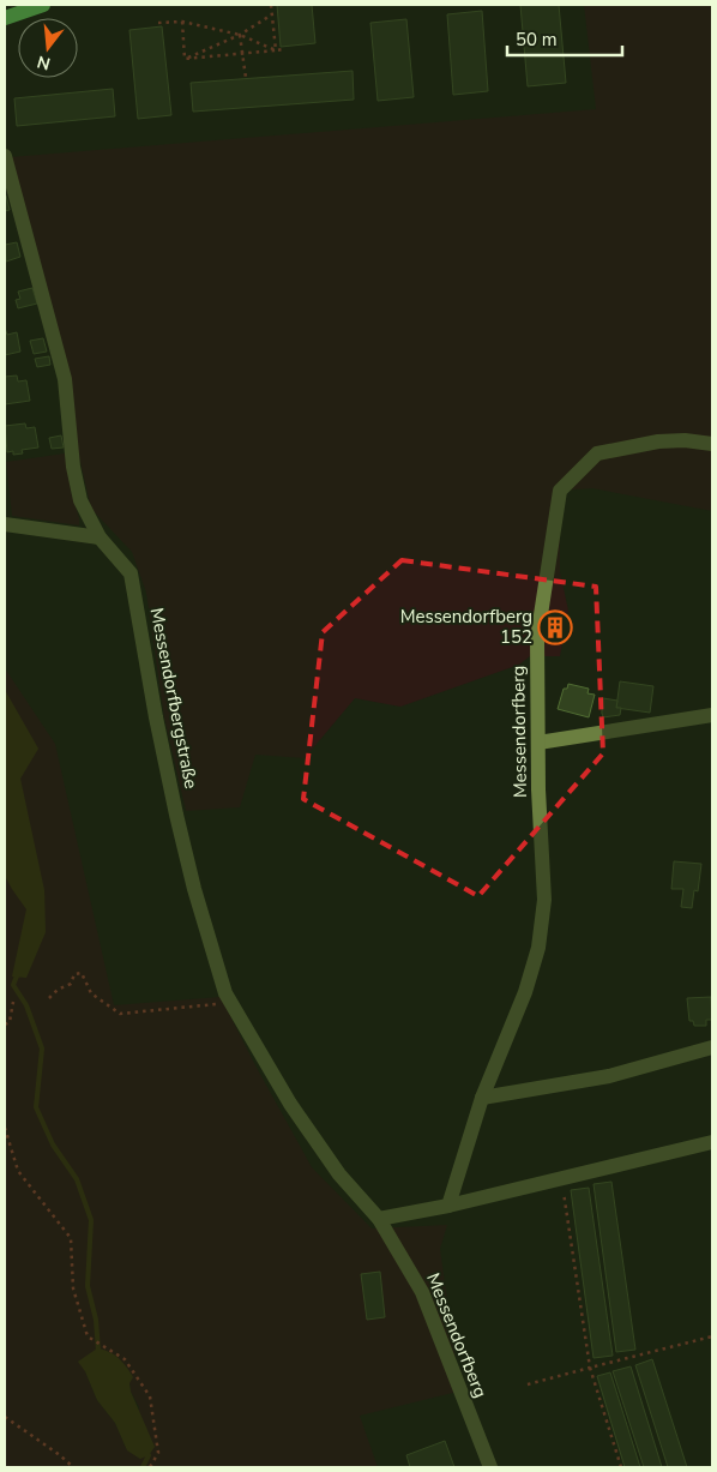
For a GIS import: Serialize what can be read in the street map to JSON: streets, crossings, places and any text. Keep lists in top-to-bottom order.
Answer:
{
  "streets": {
    "street": ["Messendorfbergstraße", "Messendorfberg"]
  },
  "crossings": [
    ["Messendorfbergstraße", "Messendorfberg"]
  ],
  "places": {
    "building": ["Messendorfberg 152"]
  },
  "scale_bar": "50 m",
  "north": "bottom"
}
